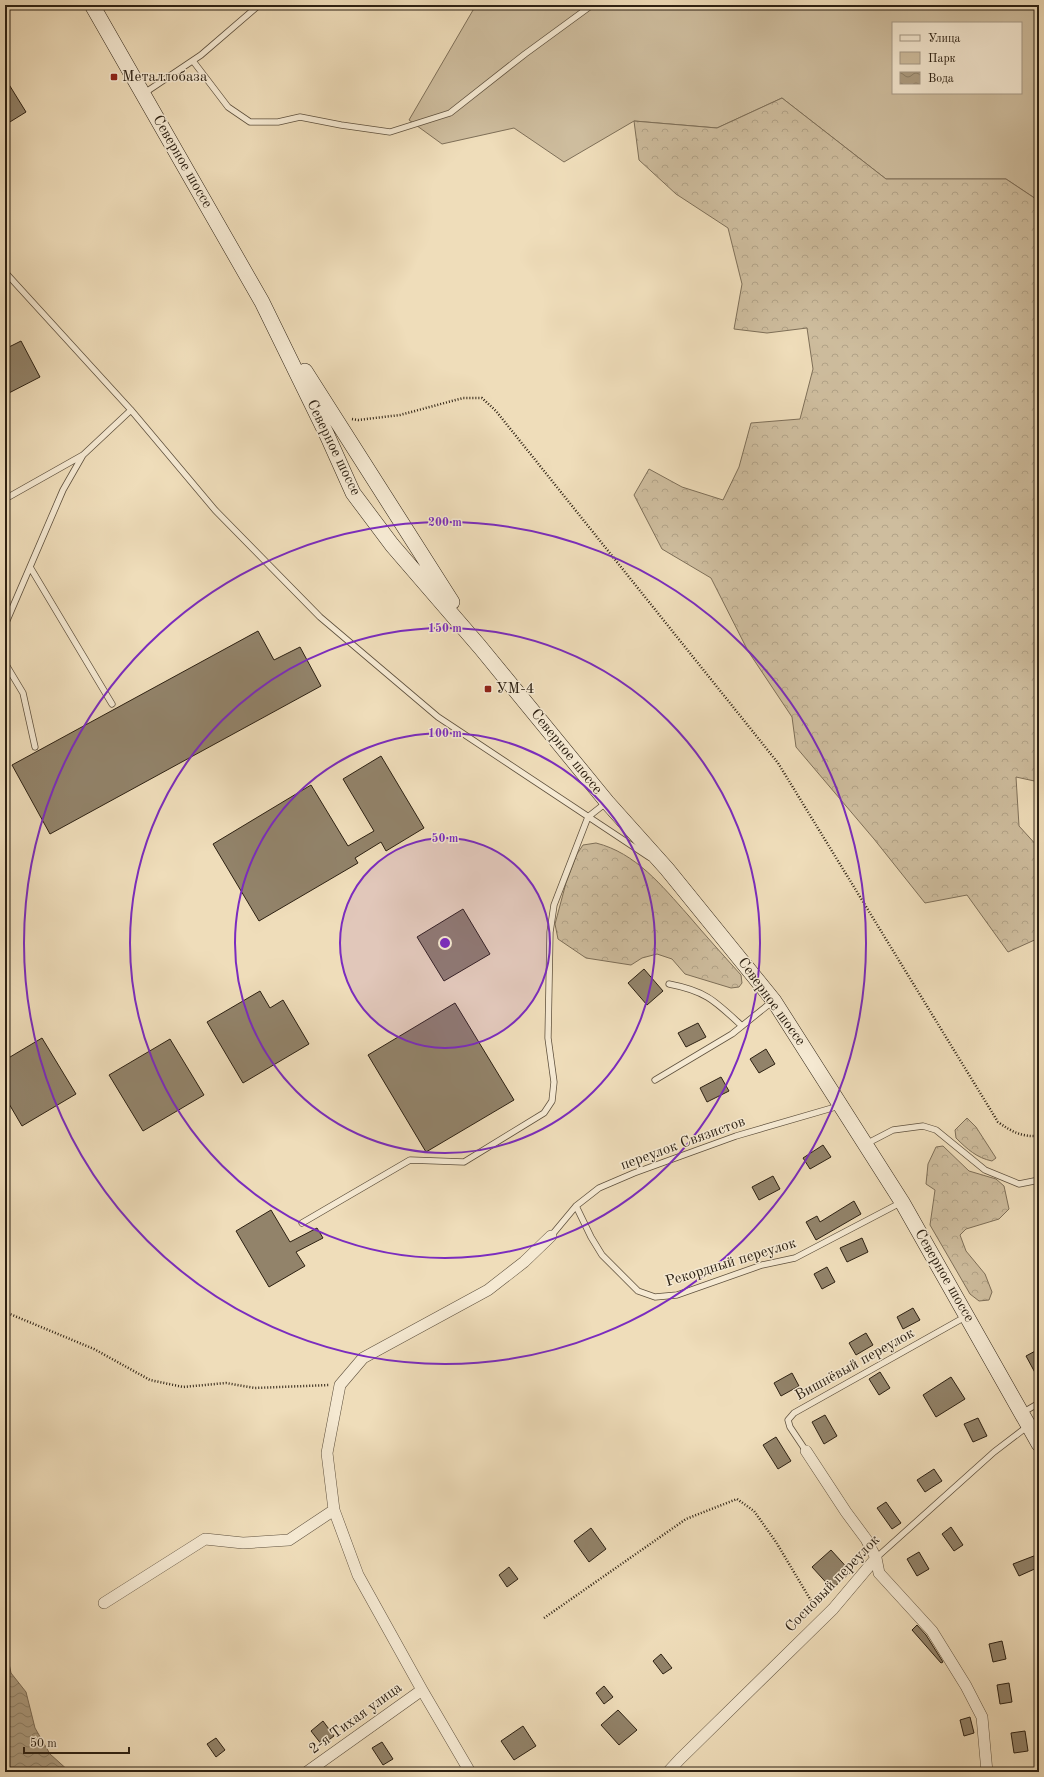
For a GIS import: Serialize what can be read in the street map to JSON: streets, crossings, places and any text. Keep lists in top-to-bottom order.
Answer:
{
  "streets": {
    "main road": ["Северное шоссе"],
    "street": ["Сосновый переулок", "2-я Тихая улица"],
    "lane": ["переулок Связистов", "Рекордный переулок", "Вишнёвый переулок"]
  },
  "crossings": [
    ["Северное шоссе", "переулок Связистов"],
    ["Северное шоссе", "Рекордный переулок"],
    ["Северное шоссе", "Вишнёвый переулок"],
    ["Северное шоссе", "Сосновый переулок"],
    ["переулок Связистов", "Рекордный переулок"]
  ],
  "places": {
    "transit": ["Металлобаза", "УМ-4"]
  },
  "legend": ["Улица", "Парк", "Вода"],
  "scale_bar": "50 m",
  "rings": [
    "200 m",
    "150 m",
    "100 m",
    "50 m"
  ]
}
